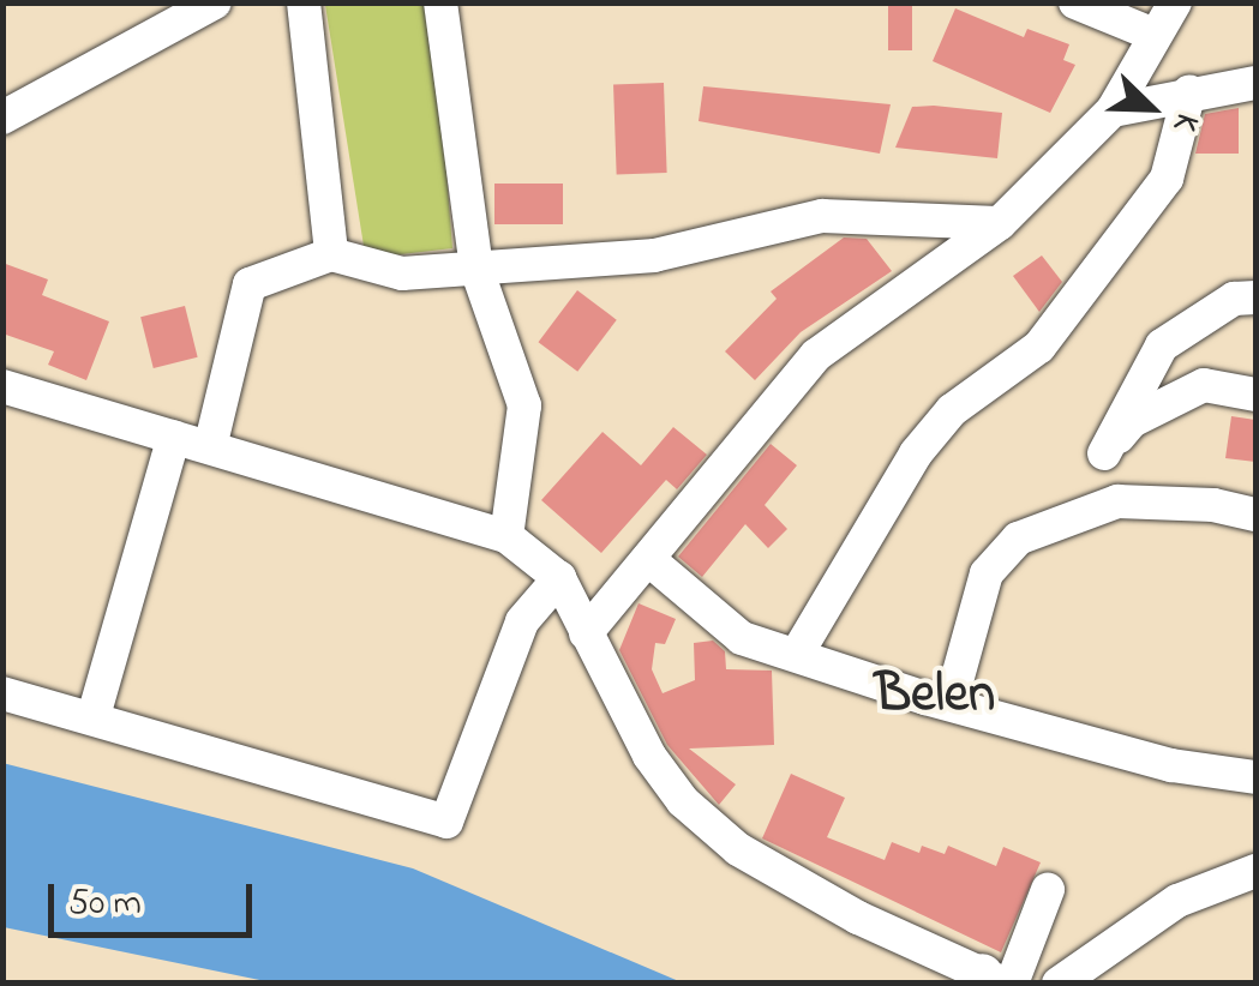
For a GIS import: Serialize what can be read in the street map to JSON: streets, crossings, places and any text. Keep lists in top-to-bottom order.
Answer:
{
  "districts": ["Belen"],
  "scale_bar": "50 m",
  "north": "bottom right"
}
